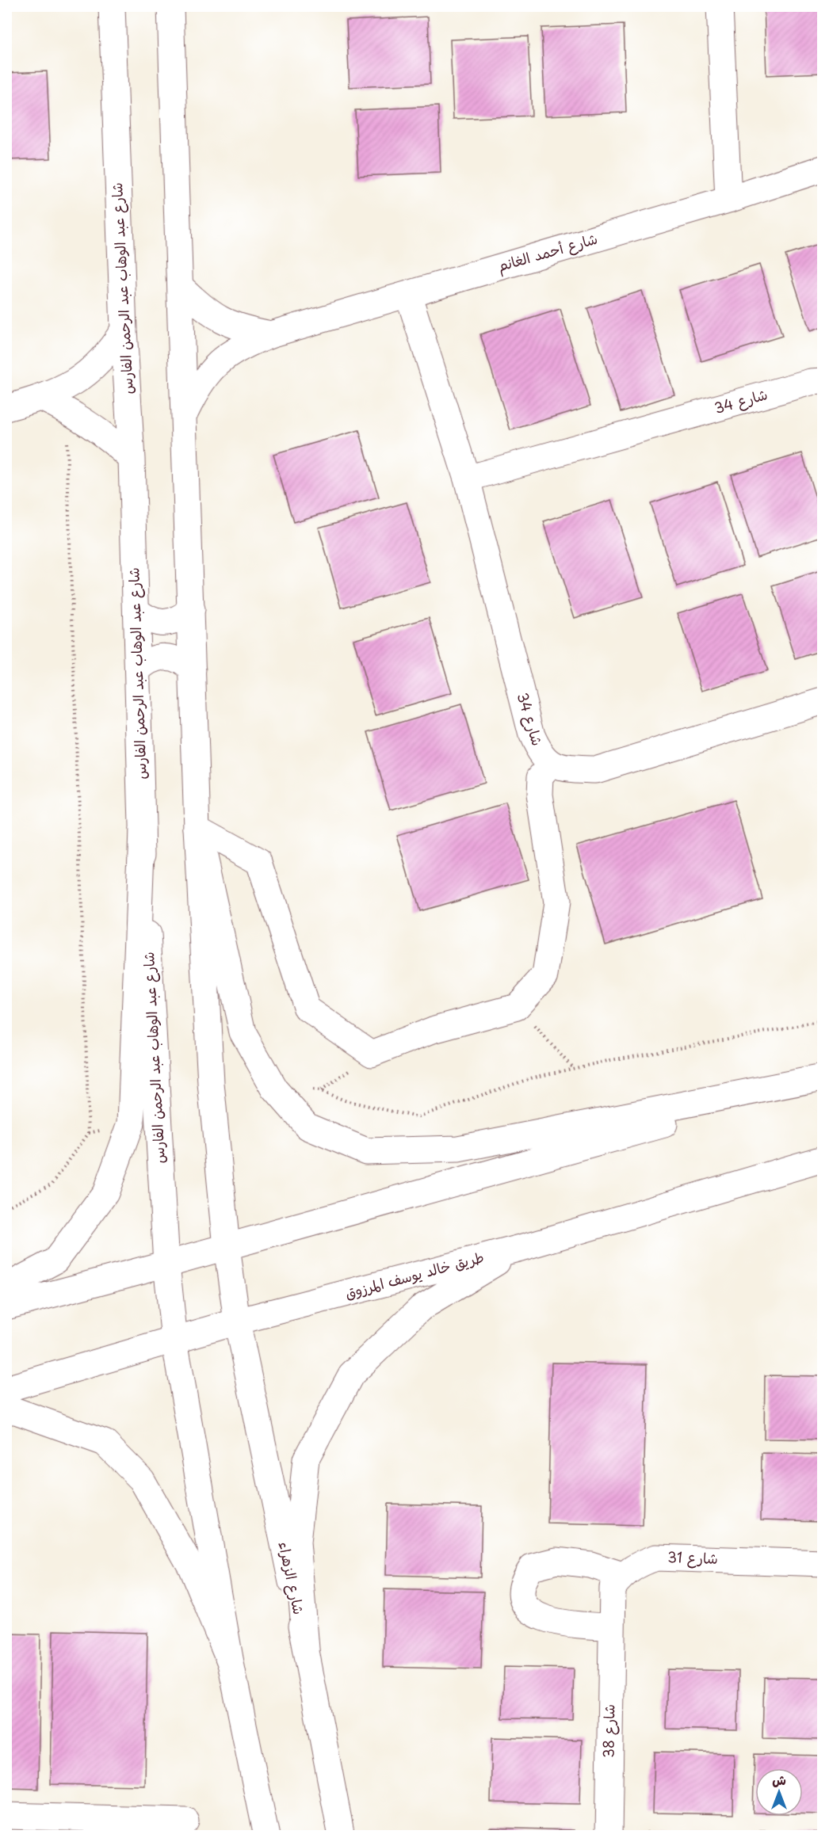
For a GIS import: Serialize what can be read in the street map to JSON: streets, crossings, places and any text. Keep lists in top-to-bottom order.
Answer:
{
  "streets": {
    "street": [
      "شارع أحمد الغانم",
      "شارع عبد الوهاب عبد الرحمن الفارس",
      "شارع 34",
      "طريق خالد يوسف المرزوق",
      "شارع 31",
      "شارع الزهراء",
      "شارع 38"
    ]
  },
  "crossings": [
    ["شارع أحمد الغانم", "شارع 34"],
    ["شارع عبد الوهاب عبد الرحمن الفارس", "طريق خالد يوسف المرزوق"],
    ["طريق خالد يوسف المرزوق", "شارع الزهراء"]
  ],
  "north": "top"
}
